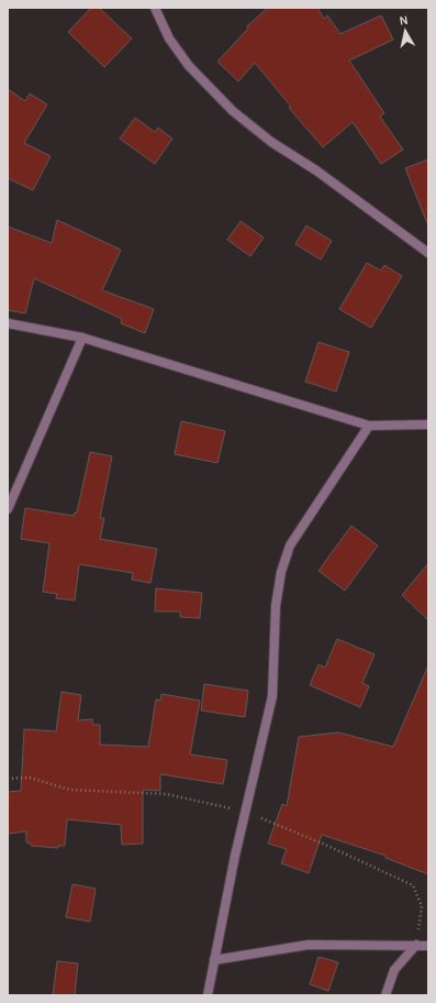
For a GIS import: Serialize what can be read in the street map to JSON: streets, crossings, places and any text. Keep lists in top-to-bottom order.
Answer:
{
  "north": "top"
}
